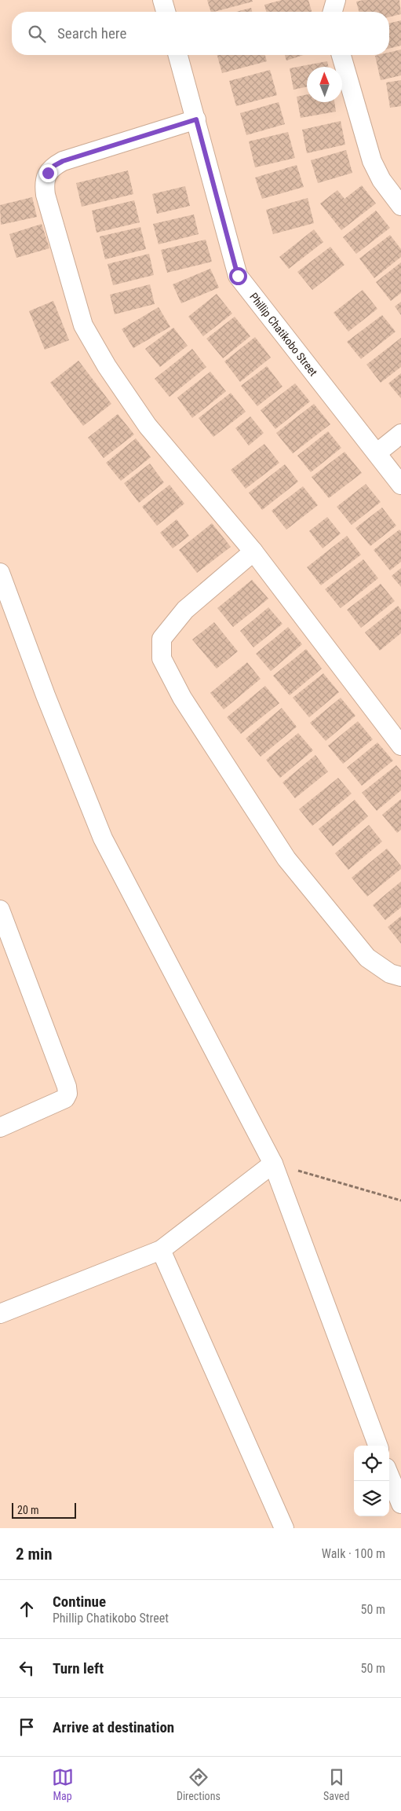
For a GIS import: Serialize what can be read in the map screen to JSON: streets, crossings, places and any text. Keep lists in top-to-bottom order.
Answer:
{
  "streets": {
    "street": ["Phillip Chatikobo Street"]
  },
  "scale_bar": "20 m",
  "north": "top",
  "page": {
    "search": "Search here",
    "scale": "20 m",
    "heading": ["2 min", "Walk · 100 m"],
    "list": [
      ["Continue", "Phillip Chatikobo Street", "50 m"],
      ["Turn left", "50 m"],
      "Arrive at destination"
    ],
    "nav": ["Map", "Directions", "Saved"]
  }
}
